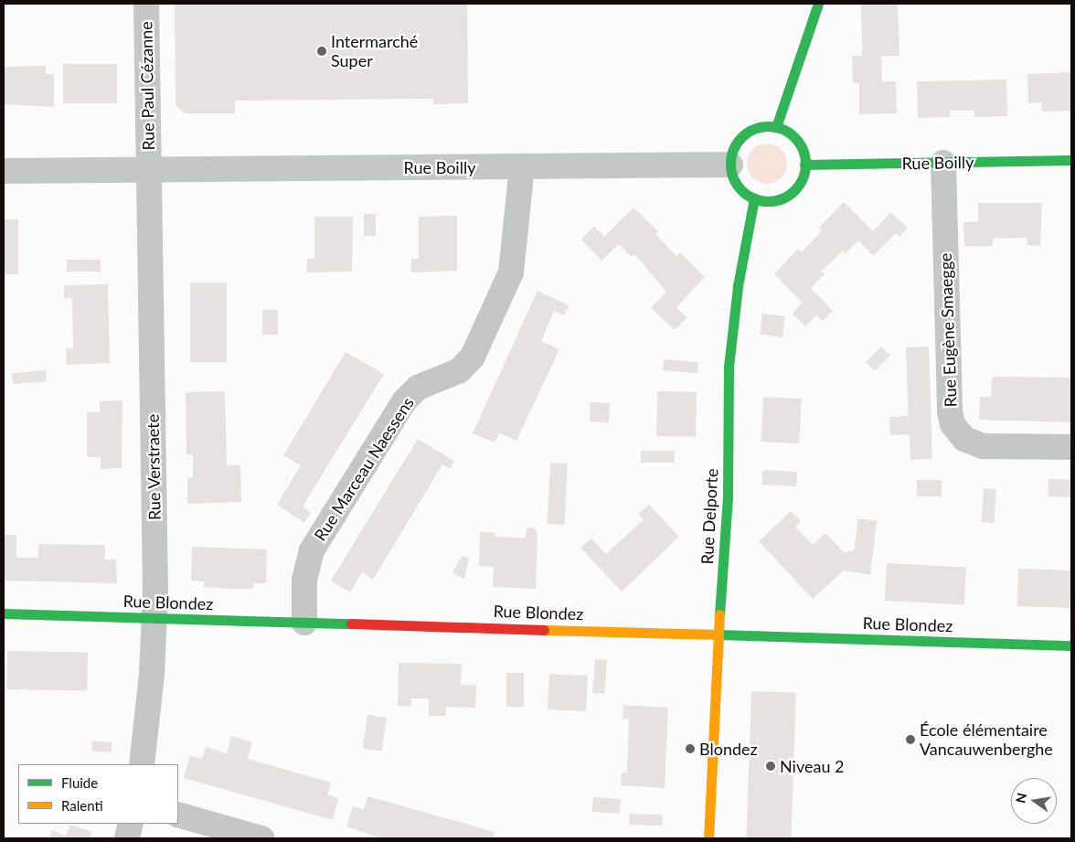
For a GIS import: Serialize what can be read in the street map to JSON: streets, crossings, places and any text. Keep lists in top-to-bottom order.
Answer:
{
  "streets": {
    "street": [
      "Rue Paul Cézanne",
      "Rue Boilly",
      "Rue Eugène Smaegge",
      "Rue Verstraete",
      "Rue Marceau Naessens",
      "Rue Delporte",
      "Rue Blondez"
    ]
  },
  "crossings": [
    ["Rue Paul Cézanne", "Rue Boilly"],
    ["Rue Paul Cézanne", "Rue Verstraete"],
    ["Rue Boilly", "Rue Eugène Smaegge"],
    ["Rue Boilly", "Rue Verstraete"],
    ["Rue Boilly", "Rue Marceau Naessens"],
    ["Rue Boilly", "Rue Delporte"],
    ["Rue Verstraete", "Rue Blondez"],
    ["Rue Marceau Naessens", "Rue Blondez"],
    ["Rue Delporte", "Rue Blondez"]
  ],
  "places": [
    "Intermarché Super",
    "École élémentaire Vancauwenberghe",
    "Blondez",
    "Niveau 2"
  ],
  "legend": ["Fluide", "Ralenti"],
  "north": "left"
}
